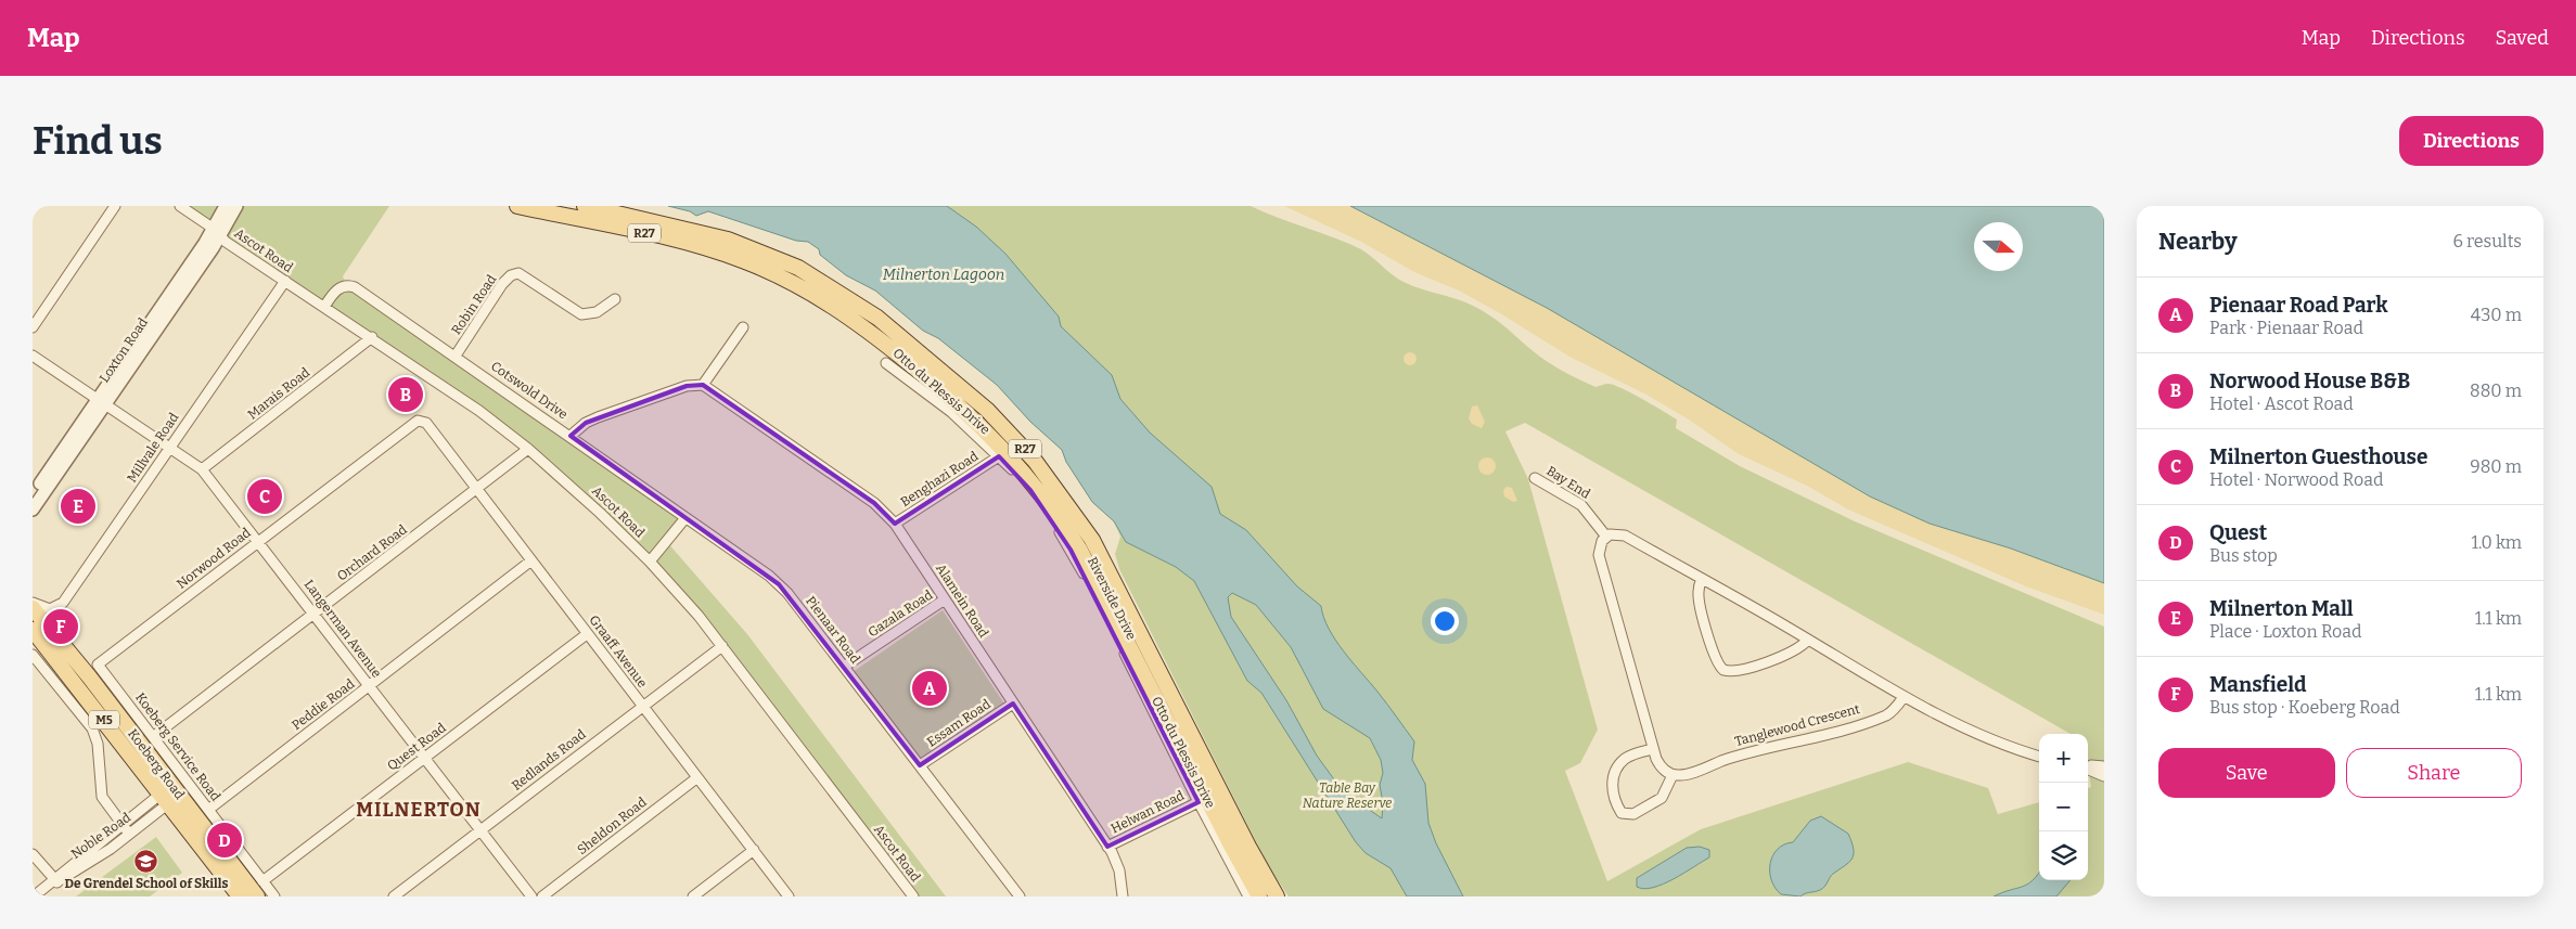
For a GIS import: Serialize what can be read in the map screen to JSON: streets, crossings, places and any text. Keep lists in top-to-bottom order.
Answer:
{
  "streets": {
    "main road": [
      "R27",
      "Otto du Plessis Drive",
      "M5",
      "Koeberg Road"
    ],
    "street": [
      "Ascot Road",
      "Robin Road",
      "Loxton Road",
      "Cotswold Drive",
      "Marais Road",
      "Millvale Road",
      "Benghazi Road",
      "Bay End",
      "Orchard Road",
      "Norwood Road",
      "Riverside Drive",
      "Alamein Road",
      "Gazala Road",
      "Langerman Avenue",
      "Pienaar Road",
      "Graaff Avenue",
      "Peddie Road",
      "Essam Road",
      "Tanglewood Crescent",
      "Koeberg Service Road",
      "Quest Road",
      "Redlands Road",
      "Helwan Road",
      "Sheldon Road",
      "Noble Road"
    ]
  },
  "crossings": [
    ["Ascot Road", "Loxton Road"],
    ["Ascot Road", "Cotswold Drive"],
    ["Ascot Road", "Marais Road"],
    ["Ascot Road", "Millvale Road"],
    ["Ascot Road", "Orchard Road"],
    ["Ascot Road", "Redlands Road"],
    ["Robin Road", "Cotswold Drive"],
    ["Loxton Road", "Langerman Avenue"],
    ["Cotswold Drive", "Alamein Road"],
    ["Cotswold Drive", "Pienaar Road"],
    ["Marais Road", "Langerman Avenue"],
    ["Millvale Road", "Langerman Avenue"],
    ["Benghazi Road", "Riverside Drive"],
    ["Benghazi Road", "Alamein Road"],
    ["Orchard Road", "Langerman Avenue"],
    ["Orchard Road", "Graaff Avenue"],
    ["Orchard Road", "Koeberg Service Road"],
    ["Norwood Road", "Langerman Avenue"],
    ["Norwood Road", "Graaff Avenue"],
    ["Norwood Road", "Koeberg Service Road"],
    ["Riverside Drive", "Helwan Road"],
    ["Alamein Road", "Gazala Road"],
    ["Alamein Road", "Essam Road"],
    ["Alamein Road", "Helwan Road"],
    ["Gazala Road", "Pienaar Road"],
    ["Langerman Avenue", "Peddie Road"],
    ["Langerman Avenue", "Quest Road"],
    ["Langerman Avenue", "Redlands Road"],
    ["Pienaar Road", "Essam Road"],
    ["Graaff Avenue", "Peddie Road"],
    ["Graaff Avenue", "Quest Road"],
    ["Graaff Avenue", "Redlands Road"],
    ["Graaff Avenue", "Sheldon Road"],
    ["Peddie Road", "Koeberg Service Road"],
    ["Koeberg Service Road", "Quest Road"],
    ["Koeberg Road", "Noble Road"]
  ],
  "districts": ["MILNERTON"],
  "water": ["Milnerton Lagoon"],
  "parks": ["Table Bay Nature Reserve"],
  "places": {
    "school or university": ["De Grendel School of Skills"]
  },
  "north": "right",
  "page": {
    "header": "Map",
    "nav": ["Map", "Directions", "Saved"],
    "buttons": [
      "Directions",
      ["Save", "Share"]
    ],
    "title": "Find us",
    "heading": ["Nearby", "6 results"],
    "list": [
      {
        "mark": "A",
        "name": "Pienaar Road Park",
        "note": "Park · Pienaar Road",
        "value": "430 m"
      },
      {
        "mark": "B",
        "name": "Norwood House B&B",
        "note": "Hotel · Ascot Road",
        "value": "880 m"
      },
      {
        "mark": "C",
        "name": "Milnerton Guesthouse",
        "note": "Hotel · Norwood Road",
        "value": "980 m"
      },
      {
        "mark": "D",
        "name": "Quest",
        "note": "Bus stop",
        "value": "1.0 km"
      },
      {
        "mark": "E",
        "name": "Milnerton Mall",
        "note": "Place · Loxton Road",
        "value": "1.1 km"
      },
      {
        "mark": "F",
        "name": "Mansfield",
        "note": "Bus stop · Koeberg Road",
        "value": "1.1 km"
      }
    ],
    "pins": [
      "B",
      "C",
      "E",
      "F",
      "A",
      "D"
    ],
    "map_buttons": ["+", "−"]
  }
}
